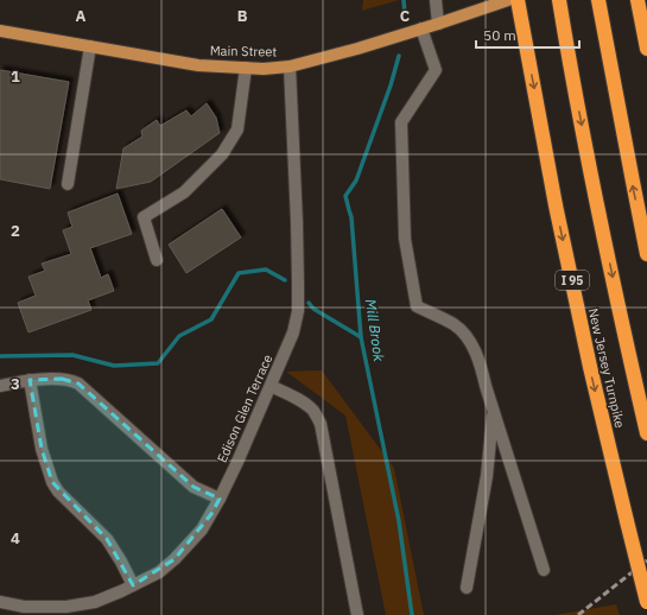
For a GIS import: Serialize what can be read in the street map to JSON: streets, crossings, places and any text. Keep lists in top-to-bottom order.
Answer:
{
  "streets": {
    "highway": ["I 95", "New Jersey Turnpike"],
    "main road": ["Main Street"],
    "street": ["Edison Glen Terrace"]
  },
  "crossings": [
    ["Main Street", "Edison Glen Terrace"]
  ],
  "one_way": ["New Jersey Turnpike"],
  "water": ["Mill Brook"],
  "scale_bar": "50 m",
  "grid": {
    "columns": ["A", "B", "C"],
    "rows": [
      "1",
      "2",
      "3",
      "4"
    ]
  }
}
